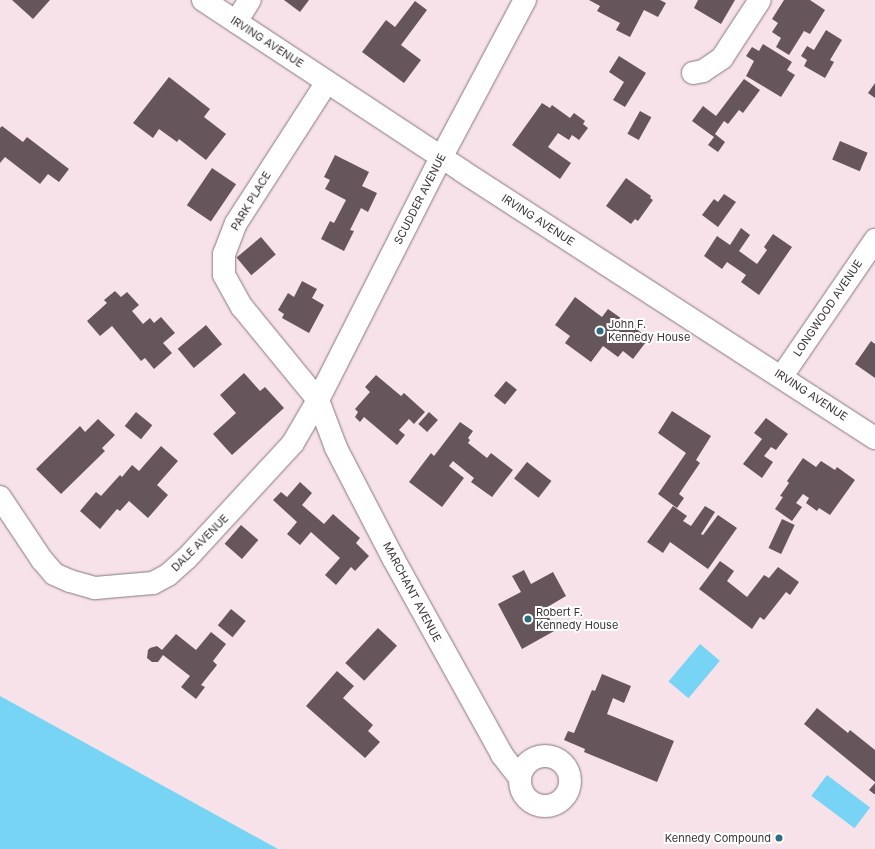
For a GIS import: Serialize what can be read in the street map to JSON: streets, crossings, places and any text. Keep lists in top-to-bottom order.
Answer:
{
  "streets": {
    "street": [
      "IRVING AVENUE",
      "SCUDDER AVENUE",
      "PARK PLACE",
      "LONGWOOD AVENUE",
      "DALE AVENUE",
      "MARCHANT AVENUE"
    ]
  },
  "crossings": [
    ["IRVING AVENUE", "SCUDDER AVENUE"],
    ["IRVING AVENUE", "PARK PLACE"],
    ["IRVING AVENUE", "LONGWOOD AVENUE"],
    ["SCUDDER AVENUE", "PARK PLACE"],
    ["SCUDDER AVENUE", "DALE AVENUE"],
    ["SCUDDER AVENUE", "MARCHANT AVENUE"],
    ["PARK PLACE", "DALE AVENUE"],
    ["PARK PLACE", "MARCHANT AVENUE"],
    ["DALE AVENUE", "MARCHANT AVENUE"]
  ],
  "places": ["John F. Kennedy House", "Robert F. Kennedy House", "Kennedy Compound"]
}
